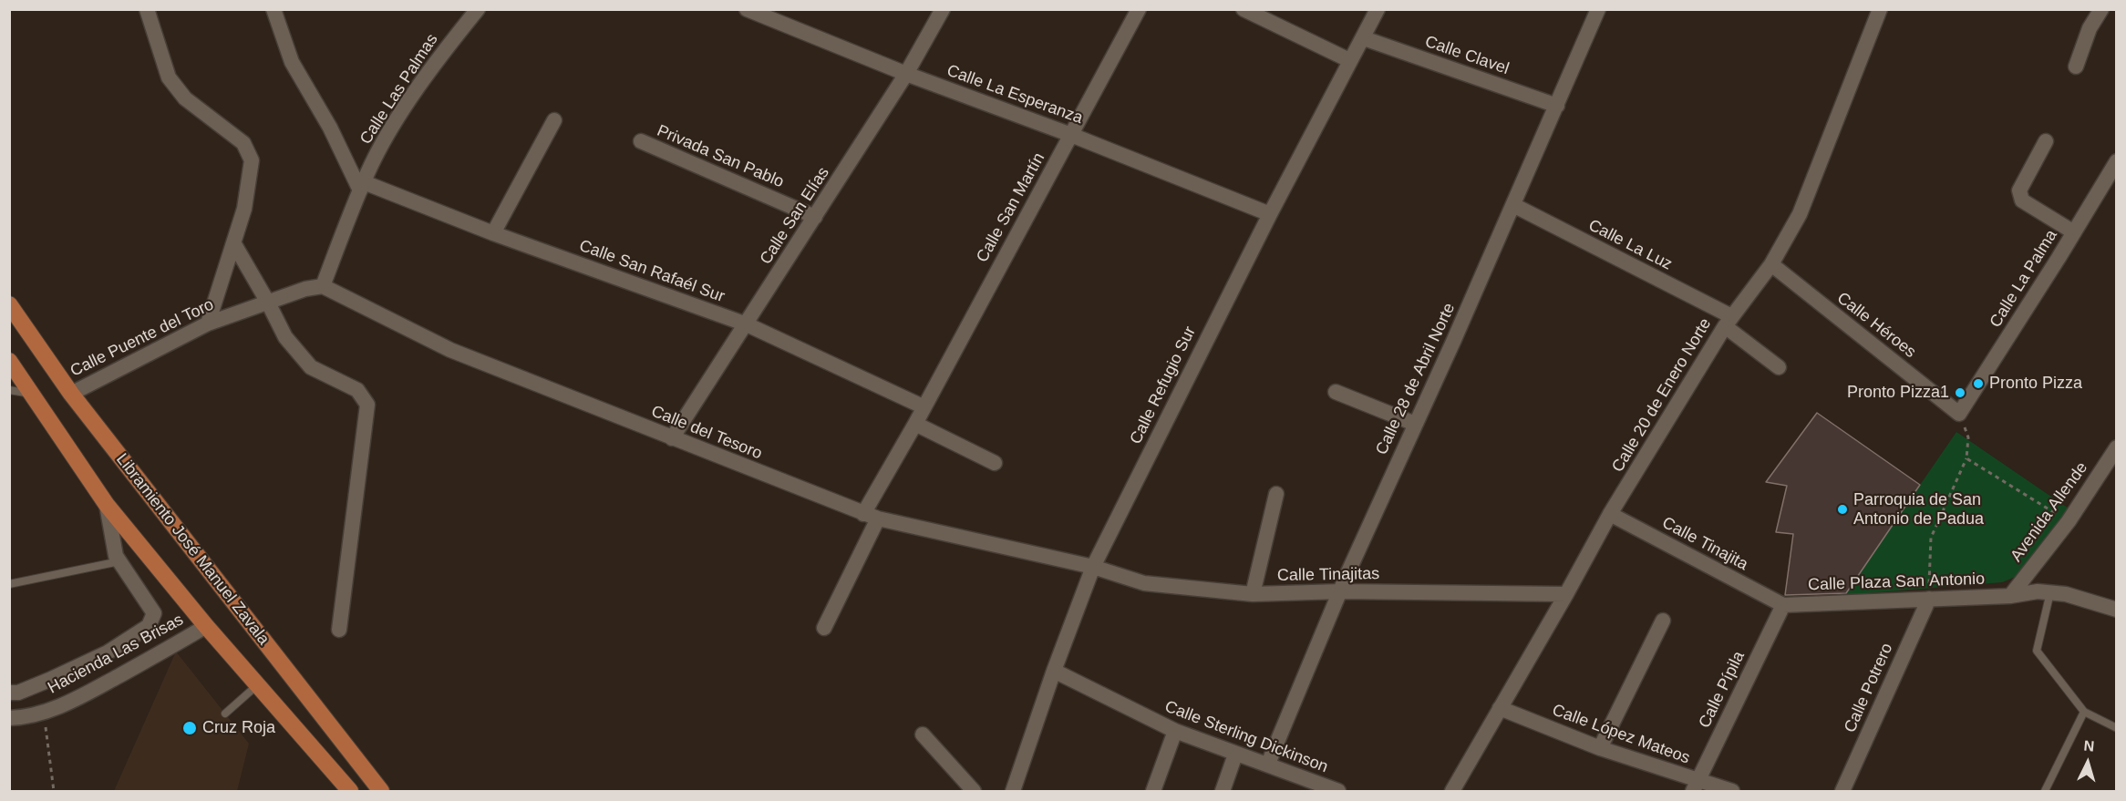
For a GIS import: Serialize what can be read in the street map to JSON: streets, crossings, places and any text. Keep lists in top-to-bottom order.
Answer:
{
  "streets": {
    "main road": ["Libramiento José Manuel Zavala"],
    "street": [
      "Calle Clavel",
      "Calle Las Palmas",
      "Calle La Esperanza",
      "Privada San Pablo",
      "Calle San Martín",
      "Calle San Elías",
      "Calle La Luz",
      "Calle San Rafaél Sur",
      "Calle La Palma",
      "Calle Héroes",
      "Calle Puente del Toro",
      "Calle 28 de Abril Norte",
      "Calle Refugio Sur",
      "Calle 20 de Enero Norte",
      "Calle del Tesoro",
      "Avenida Allende",
      "Calle Tinajita",
      "Calle Tinajitas",
      "Calle Plaza San Antonio",
      "Hacienda Las Brisas",
      "Calle Potrero",
      "Calle Pípila",
      "Calle López Mateos",
      "Calle Sterling Dickinson"
    ]
  },
  "crossings": [
    ["Calle Clavel", "Calle 28 de Abril Norte"],
    ["Calle Clavel", "Calle Refugio Sur"],
    ["Calle Las Palmas", "Calle San Rafaél Sur"],
    ["Calle Las Palmas", "Calle Puente del Toro"],
    ["Calle Las Palmas", "Calle del Tesoro"],
    ["Calle La Esperanza", "Calle San Martín"],
    ["Calle La Esperanza", "Calle San Elías"],
    ["Calle La Esperanza", "Calle Refugio Sur"],
    ["Privada San Pablo", "Calle San Elías"],
    ["Calle San Martín", "Calle San Rafaél Sur"],
    ["Calle San Martín", "Calle del Tesoro"],
    ["Calle San Elías", "Calle San Rafaél Sur"],
    ["Calle San Elías", "Calle del Tesoro"],
    ["Calle La Luz", "Calle 28 de Abril Norte"],
    ["Calle La Luz", "Calle 20 de Enero Norte"],
    ["Calle La Palma", "Calle Héroes"],
    ["Calle Héroes", "Calle 20 de Enero Norte"],
    ["Calle Puente del Toro", "Calle del Tesoro"],
    ["Calle Puente del Toro", "Libramiento José Manuel Zavala"],
    ["Calle 28 de Abril Norte", "Calle Tinajitas"],
    ["Calle 28 de Abril Norte", "Calle Sterling Dickinson"],
    ["Calle Refugio Sur", "Calle del Tesoro"],
    ["Calle Refugio Sur", "Calle Tinajitas"],
    ["Calle Refugio Sur", "Calle Sterling Dickinson"],
    ["Calle 20 de Enero Norte", "Calle Tinajita"],
    ["Calle 20 de Enero Norte", "Calle Tinajitas"],
    ["Calle 20 de Enero Norte", "Calle López Mateos"],
    ["Calle del Tesoro", "Calle Tinajitas"],
    ["Avenida Allende", "Calle Plaza San Antonio"],
    ["Calle Tinajita", "Calle Plaza San Antonio"],
    ["Calle Tinajita", "Calle Pípila"],
    ["Libramiento José Manuel Zavala", "Hacienda Las Brisas"],
    ["Calle Plaza San Antonio", "Calle Potrero"],
    ["Calle Plaza San Antonio", "Calle Pípila"],
    ["Calle Pípila", "Calle López Mateos"]
  ],
  "places": [
    "Pronto Pizza",
    "Pronto Pizza1",
    "Parroquia de San Antonio de Padua",
    "Cruz Roja"
  ],
  "north": "top"
}
